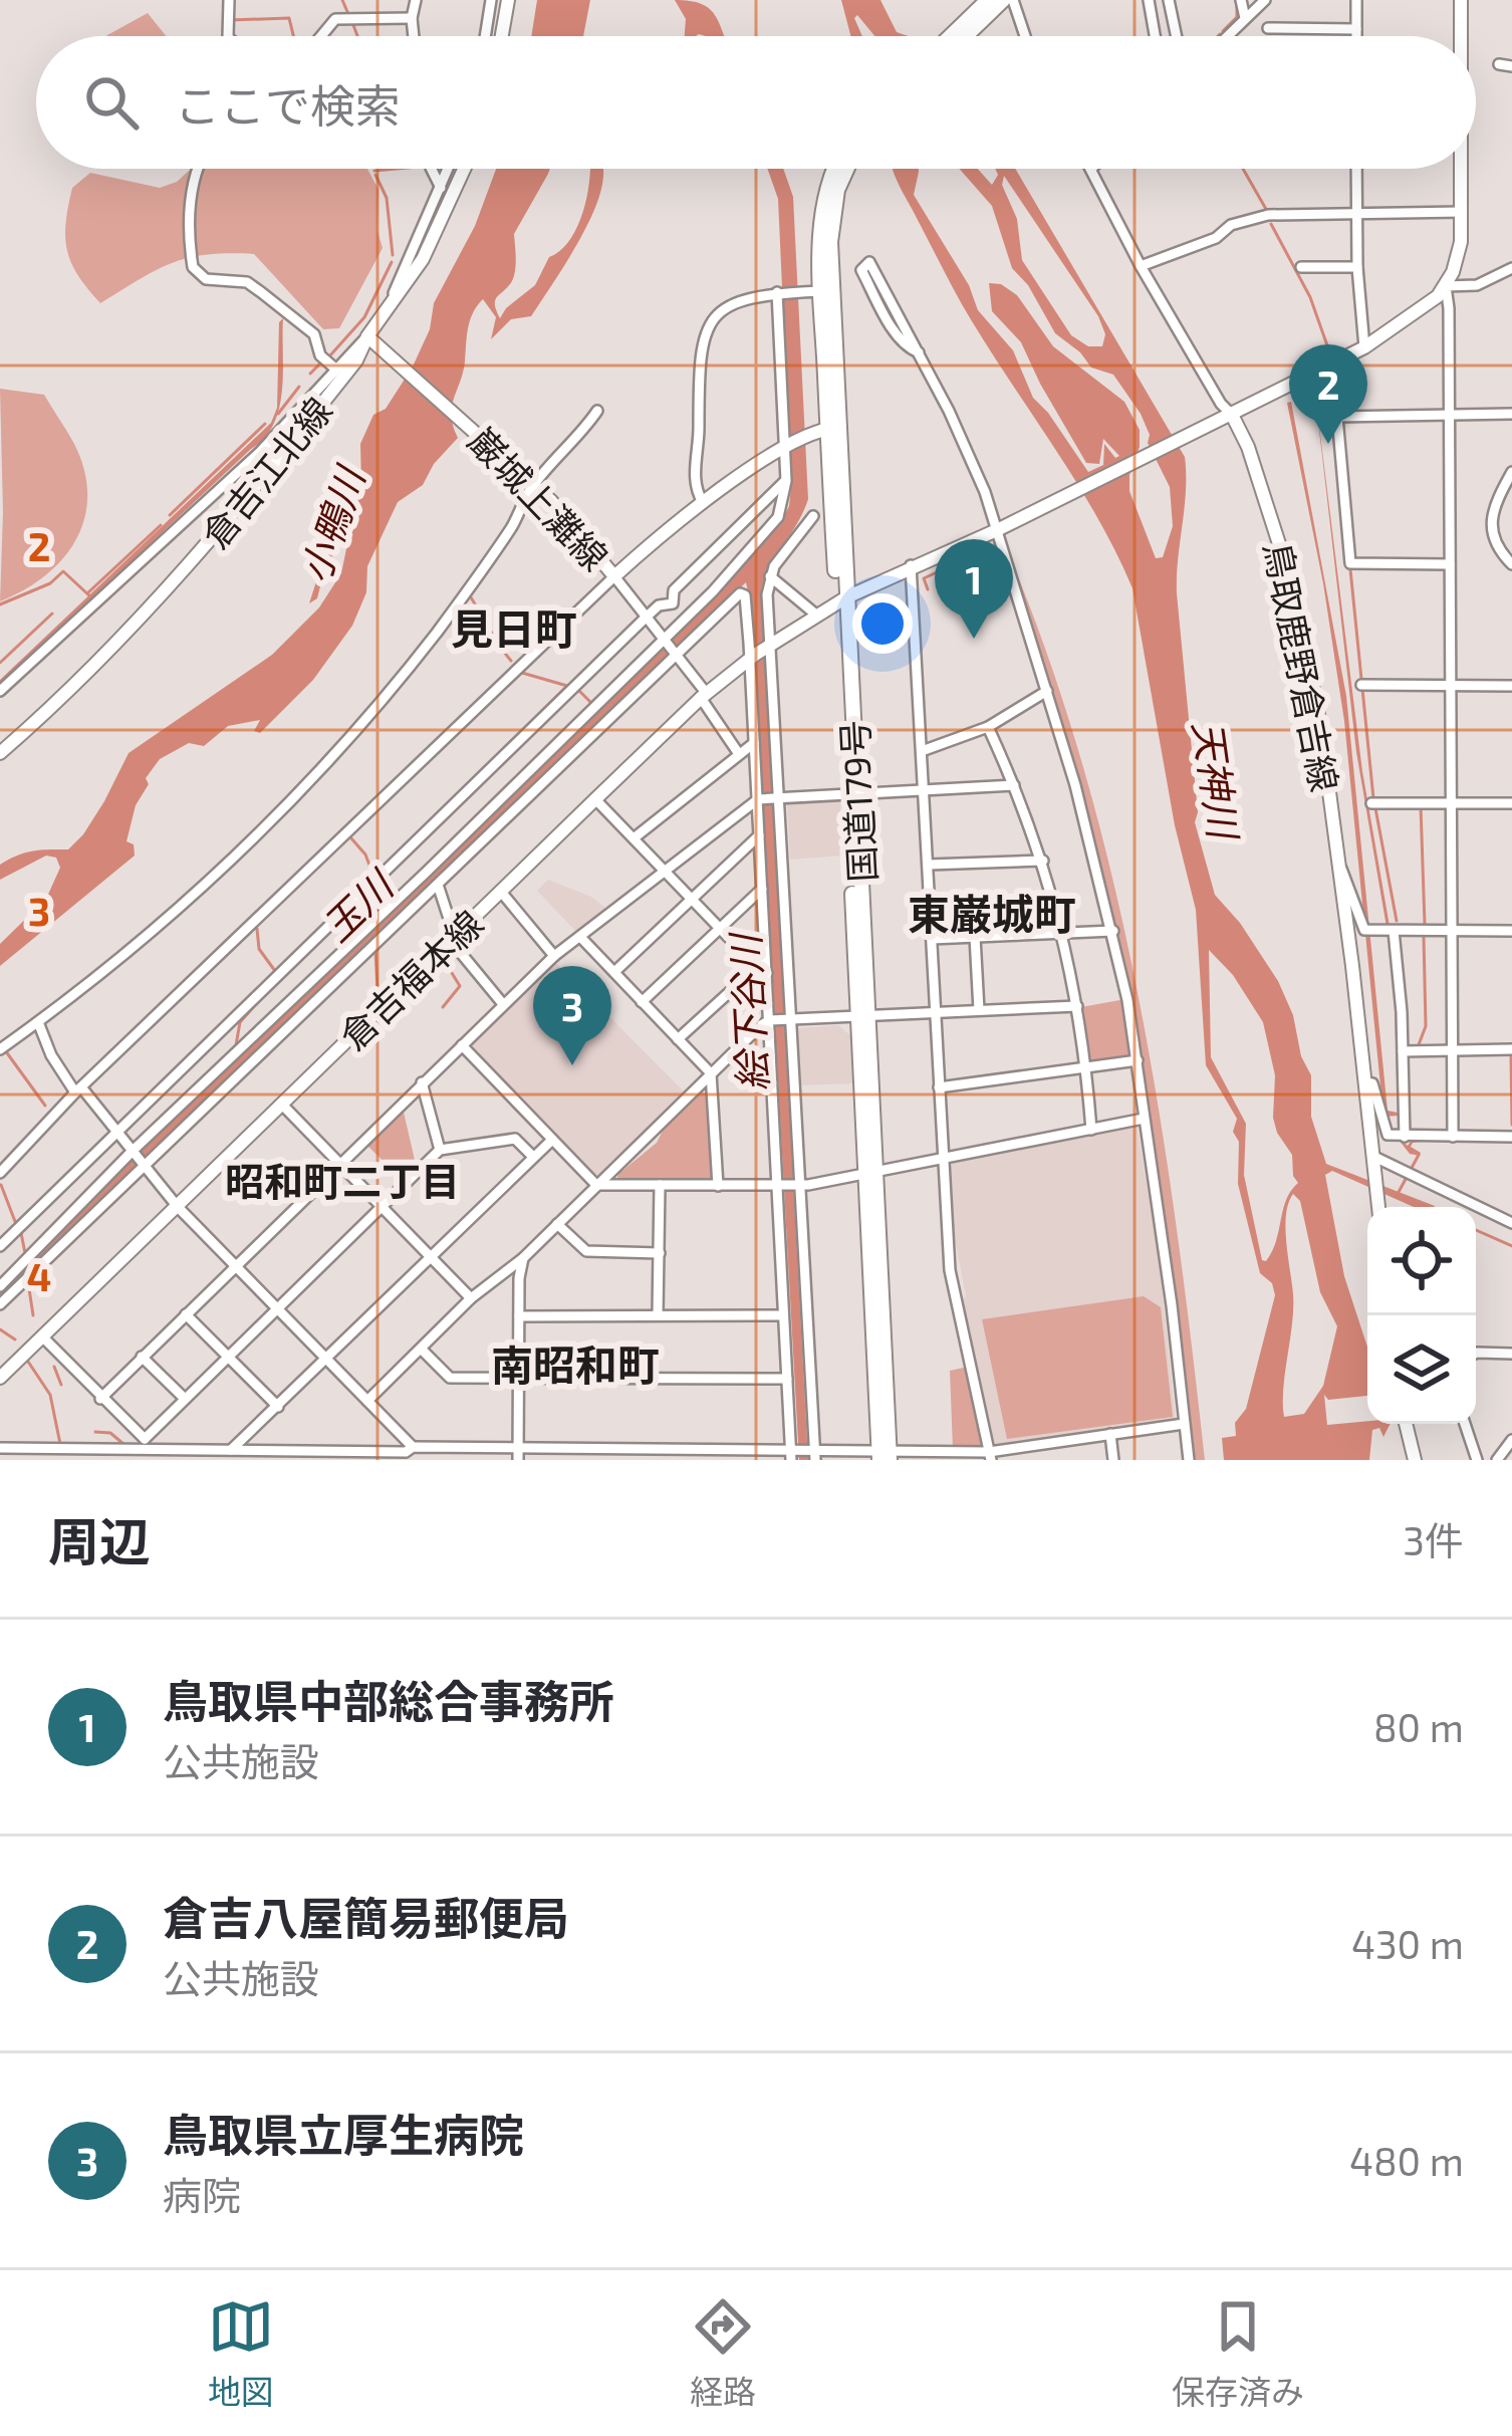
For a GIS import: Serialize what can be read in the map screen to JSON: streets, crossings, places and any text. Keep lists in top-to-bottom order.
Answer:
{
  "streets": {
    "highway": ["国道179号"],
    "main road": [
      "倉吉江北線",
      "巌城上灘線",
      "鳥取鹿野倉吉線",
      "倉吉福本線"
    ]
  },
  "crossings": [
    ["倉吉江北線", "巌城上灘線"],
    ["巌城上灘線", "国道179号"],
    ["国道179号", "倉吉福本線"]
  ],
  "districts": [
    "見日町",
    "東巌城町",
    "昭和町二丁目",
    "南昭和町"
  ],
  "water": [
    "小鴨川",
    "天神川",
    "玉川",
    "絵下谷川"
  ],
  "page": {
    "search": "ここで検索",
    "pins": ["2", "1", "3"],
    "heading": ["周辺", "3件"],
    "list": [
      {
        "mark": "1",
        "name": "鳥取県中部総合事務所",
        "note": "公共施設",
        "value": "80 m"
      },
      {
        "mark": "2",
        "name": "倉吉八屋簡易郵便局",
        "note": "公共施設",
        "value": "430 m"
      },
      {
        "mark": "3",
        "name": "鳥取県立厚生病院",
        "note": "病院",
        "value": "480 m"
      }
    ],
    "nav": ["地図", "経路", "保存済み"]
  },
  "grid": {
    "rows": ["2", "3", "4"]
  }
}
